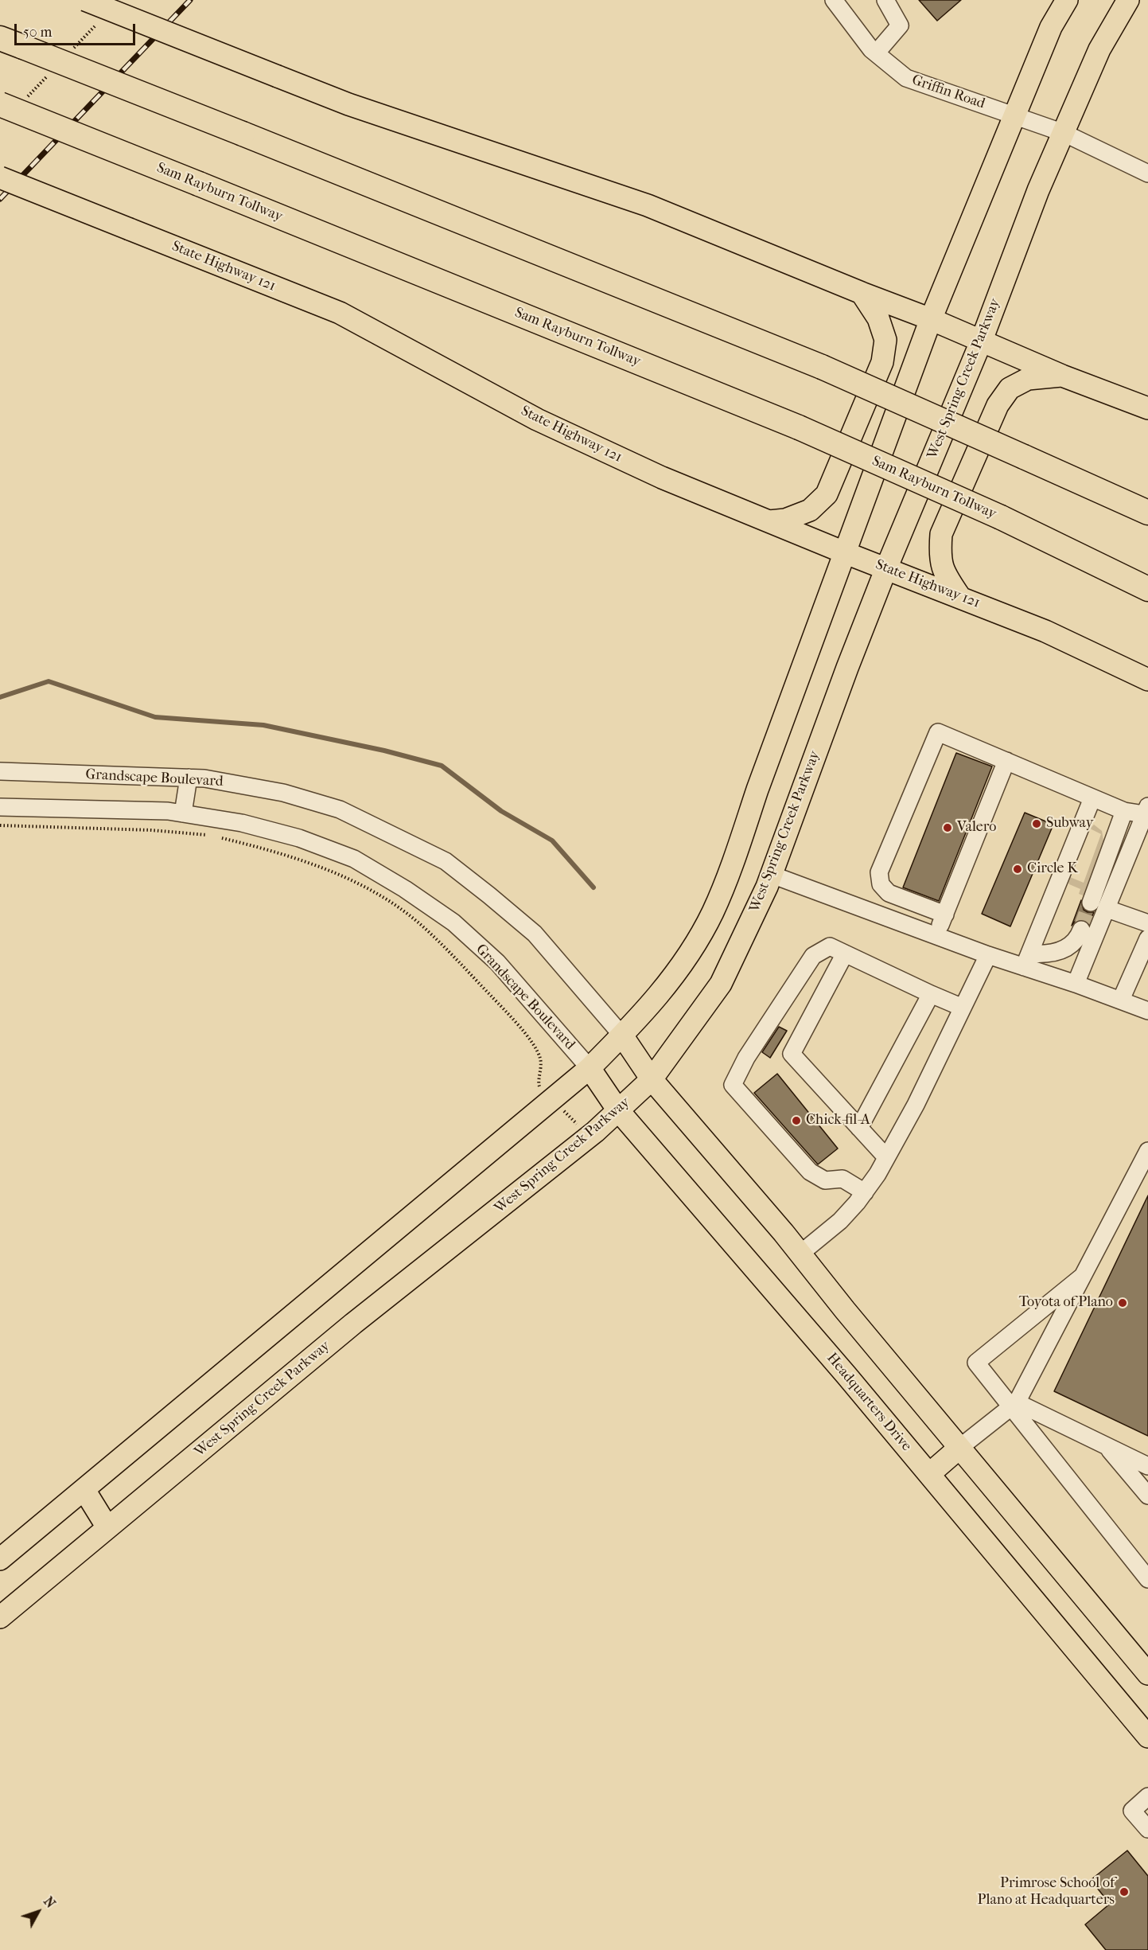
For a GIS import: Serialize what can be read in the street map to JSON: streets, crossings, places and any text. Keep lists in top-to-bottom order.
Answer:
{
  "streets": {
    "highway": ["Sam Rayburn Tollway"],
    "main road": ["State Highway 121", "West Spring Creek Parkway", "Headquarters Drive"],
    "street": ["Griffin Road", "Grandscape Boulevard"]
  },
  "crossings": [
    ["Griffin Road", "West Spring Creek Parkway"],
    ["State Highway 121", "West Spring Creek Parkway"],
    ["West Spring Creek Parkway", "Headquarters Drive"],
    ["Grandscape Boulevard", "Headquarters Drive"]
  ],
  "places": [
    "Subway",
    "Valero",
    "Circle K",
    "Chick-fil-A",
    "Toyota of Plano",
    "Primrose School of Plano at Headquarters"
  ],
  "scale_bar": "50 m",
  "north": "top right"
}
